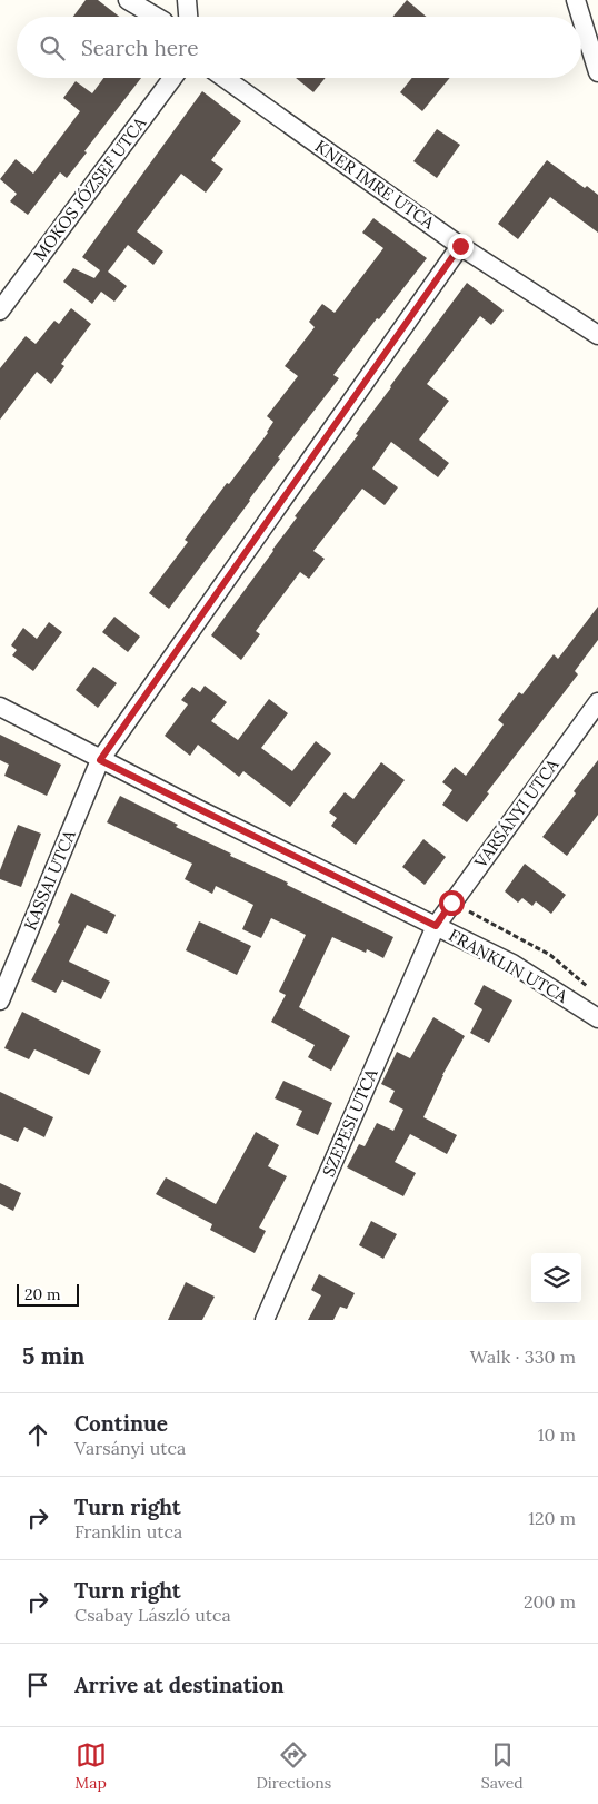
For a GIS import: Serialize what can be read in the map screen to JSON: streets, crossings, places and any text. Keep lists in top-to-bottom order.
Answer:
{
  "streets": {
    "street": [
      "KNER IMRE UTCA",
      "MOKOS JÓZSEF UTCA",
      "VARSÁNYI UTCA",
      "KASSAI UTCA",
      "FRANKLIN UTCA",
      "SZEPESI UTCA"
    ]
  },
  "crossings": [
    ["KNER IMRE UTCA", "KASSAI UTCA"],
    ["VARSÁNYI UTCA", "FRANKLIN UTCA"],
    ["VARSÁNYI UTCA", "SZEPESI UTCA"],
    ["KASSAI UTCA", "FRANKLIN UTCA"],
    ["FRANKLIN UTCA", "SZEPESI UTCA"]
  ],
  "scale_bar": "20 m",
  "page": {
    "search": "Search here",
    "scale": "20 m",
    "heading": ["5 min", "Walk · 330 m"],
    "list": [
      ["Continue", "Varsányi utca", "10 m"],
      ["Turn right", "Franklin utca", "120 m"],
      ["Turn right", "Csabay László utca", "200 m"],
      "Arrive at destination"
    ],
    "nav": ["Map", "Directions", "Saved"]
  }
}
